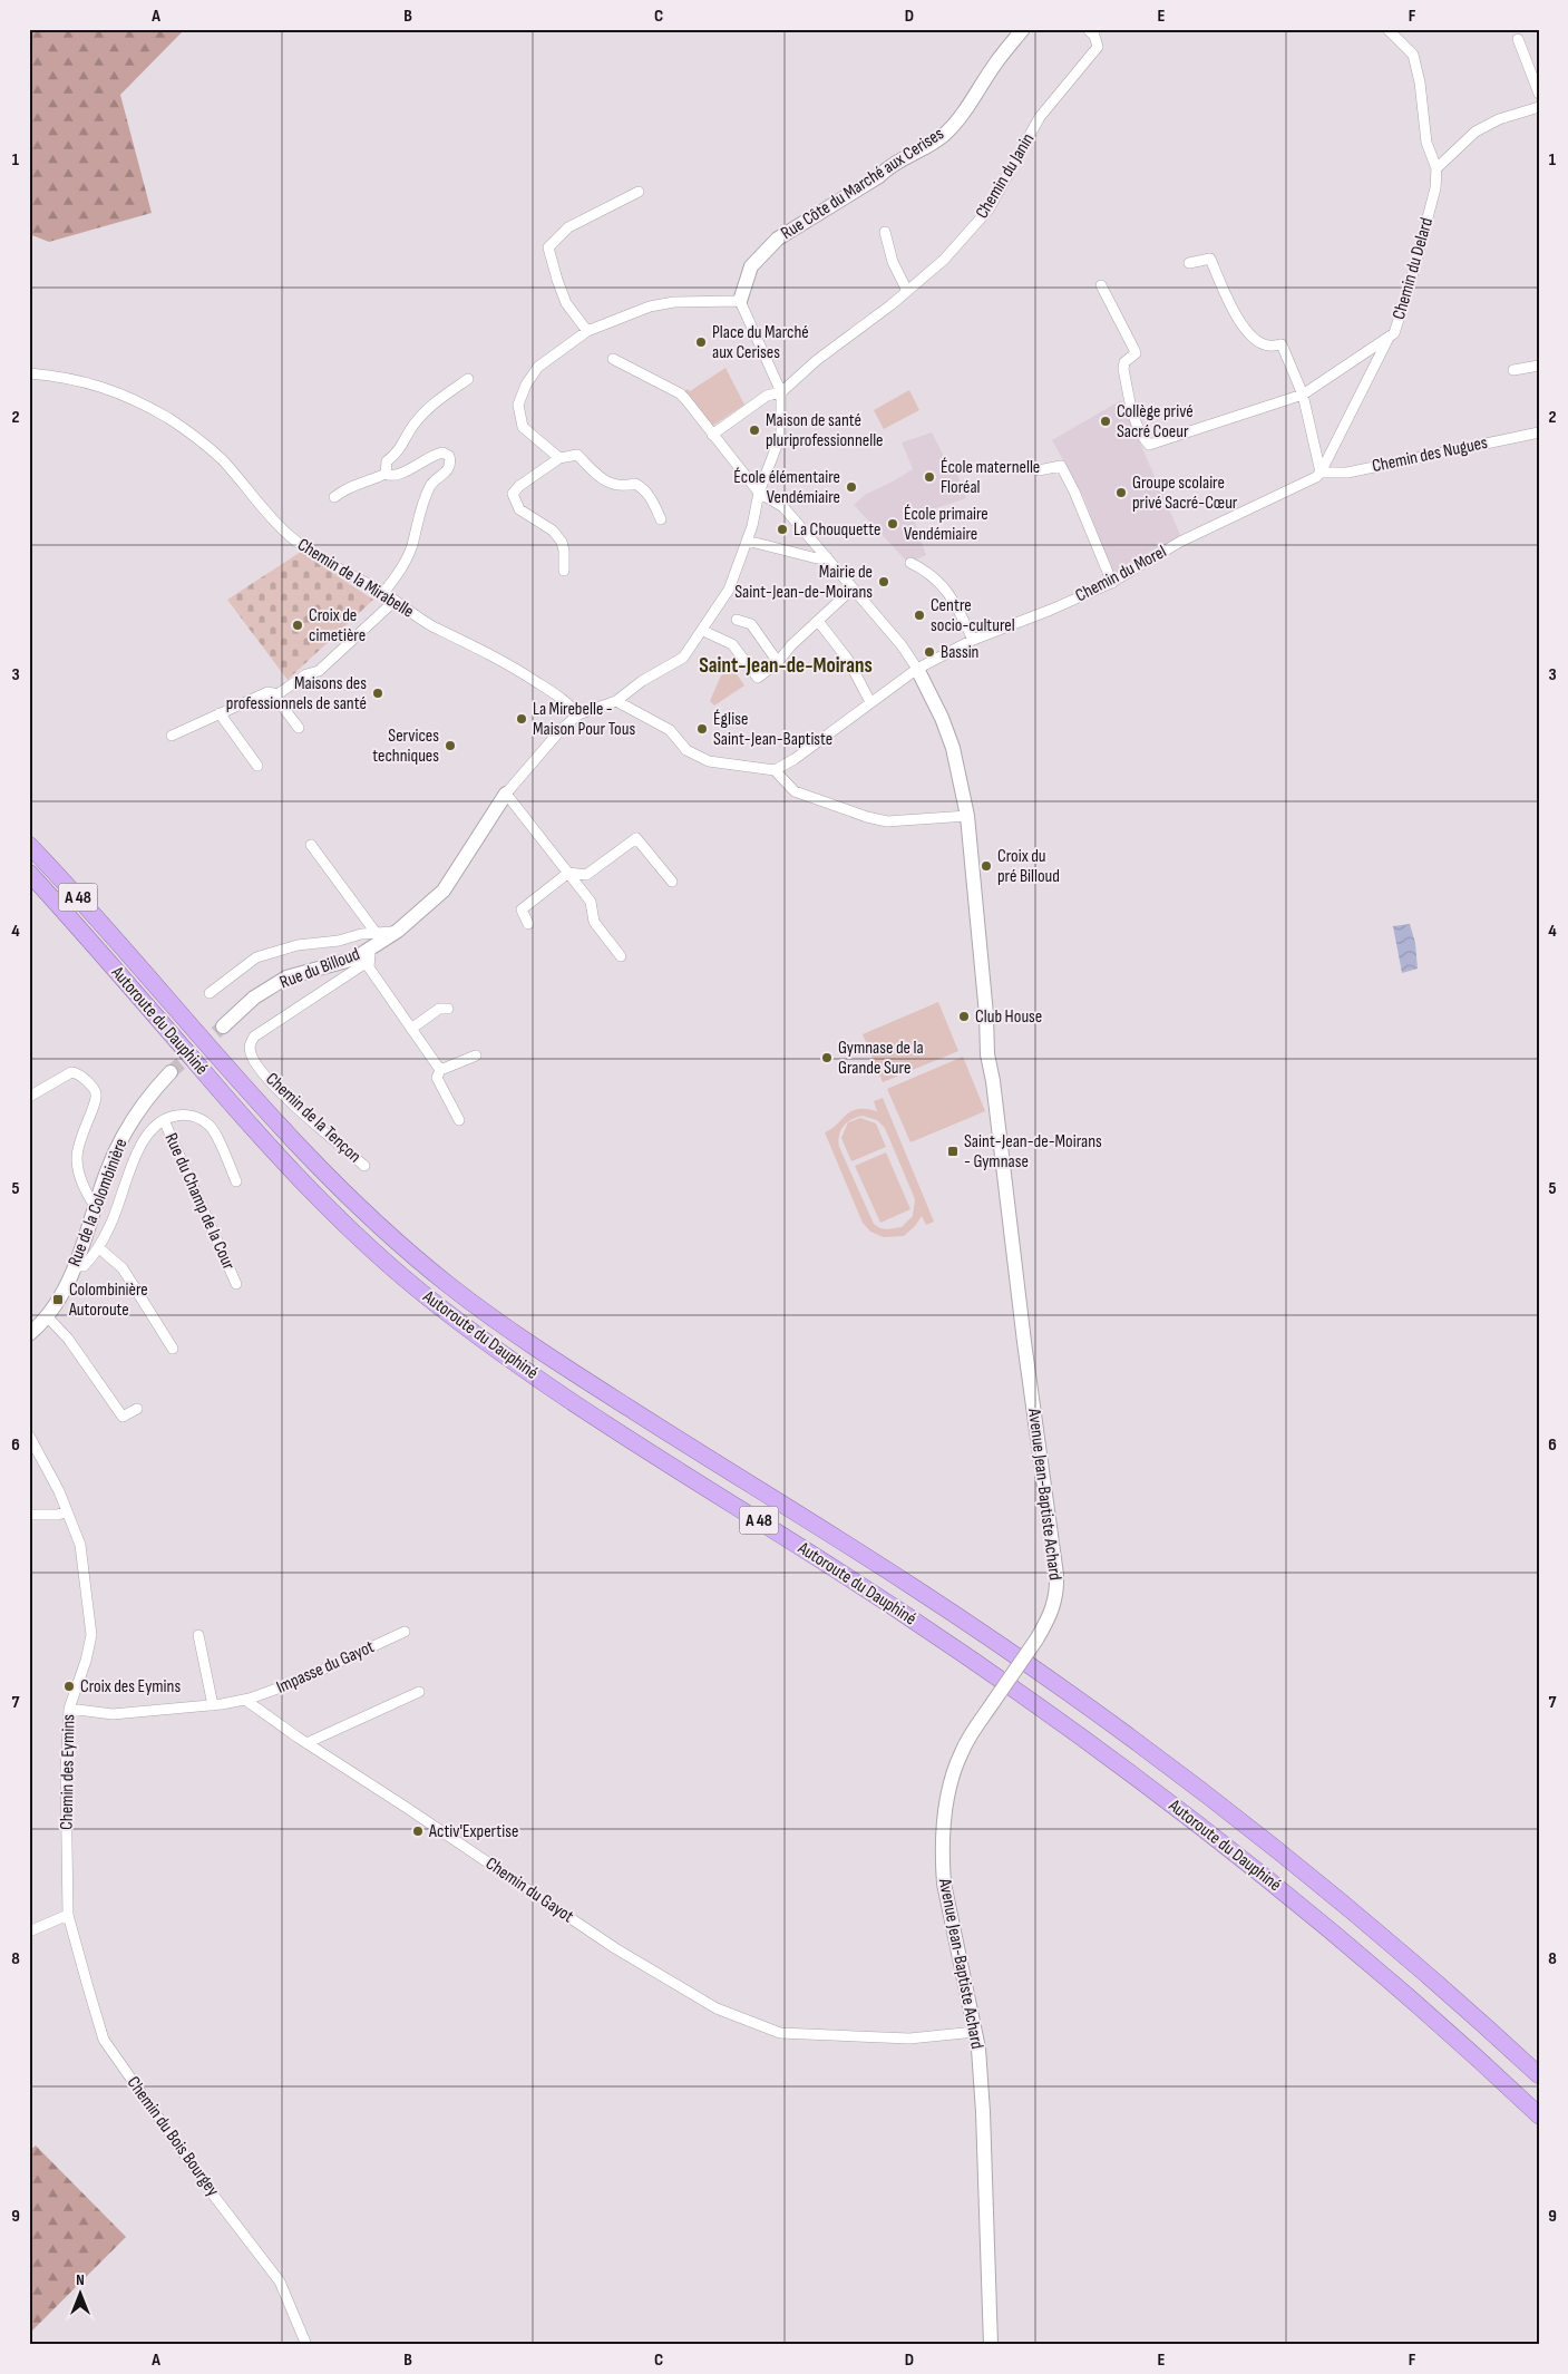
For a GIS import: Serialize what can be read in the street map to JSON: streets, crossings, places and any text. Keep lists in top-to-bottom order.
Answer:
{
  "streets": {
    "highway": ["A 48", "Autoroute du Dauphiné"],
    "street": [
      "Chemin du Janin",
      "Rue Côte du Marché aux Cerises",
      "Chemin du Delard",
      "Chemin des Nugues",
      "Chemin du Morel",
      "Chemin de la Mirabelle",
      "Rue du Billoud",
      "Chemin de la Tençon",
      "Rue du Champ de la Cour",
      "Rue de la Colombinière",
      "Avenue Jean-Baptiste Achard",
      "Impasse du Gayot",
      "Chemin des Eymins",
      "Chemin du Gayot",
      "Chemin du Bois Bourgey"
    ]
  },
  "crossings": [
    ["Chemin des Nugues", "Chemin du Morel"],
    ["Chemin du Morel", "Avenue Jean-Baptiste Achard"],
    ["Rue du Billoud", "Chemin de la Tençon"],
    ["Rue du Champ de la Cour", "Rue de la Colombinière"],
    ["Avenue Jean-Baptiste Achard", "Chemin du Gayot"],
    ["Impasse du Gayot", "Chemin du Gayot"],
    ["Chemin des Eymins", "Chemin du Bois Bourgey"]
  ],
  "districts": ["Saint-Jean-de-Moirans"],
  "places": {
    "other": [
      "Place du Marché aux Cerises",
      "Collège privé Sacré Coeur",
      "Maison de santé pluriprofessionnelle",
      "École maternelle Floréal",
      "École élémentaire Vendémiaire",
      "Groupe scolaire privé Sacré-Cœur",
      "École primaire Vendémiaire",
      "La Chouquette",
      "Mairie de Saint-Jean-de-Moirans",
      "Centre socio-culturel",
      "Croix de cimetière",
      "Bassin",
      "Maisons des professionnels de santé",
      "La Mirebelle - Maison Pour Tous",
      "Église Saint-Jean-Baptiste",
      "Services techniques",
      "Croix du pré Billoud",
      "Club House",
      "Gymnase de la Grande Sure",
      "Croix des Eymins",
      "Activ'Expertise"
    ],
    "transit": ["Saint-Jean-de-Moirans - Gymnase", "Colombinière Autoroute"]
  },
  "north": "top",
  "grid": {
    "columns": [
      "A",
      "B",
      "C",
      "D",
      "E",
      "F"
    ],
    "rows": [
      "1",
      "2",
      "3",
      "4",
      "5",
      "6",
      "7",
      "8",
      "9"
    ]
  }
}
